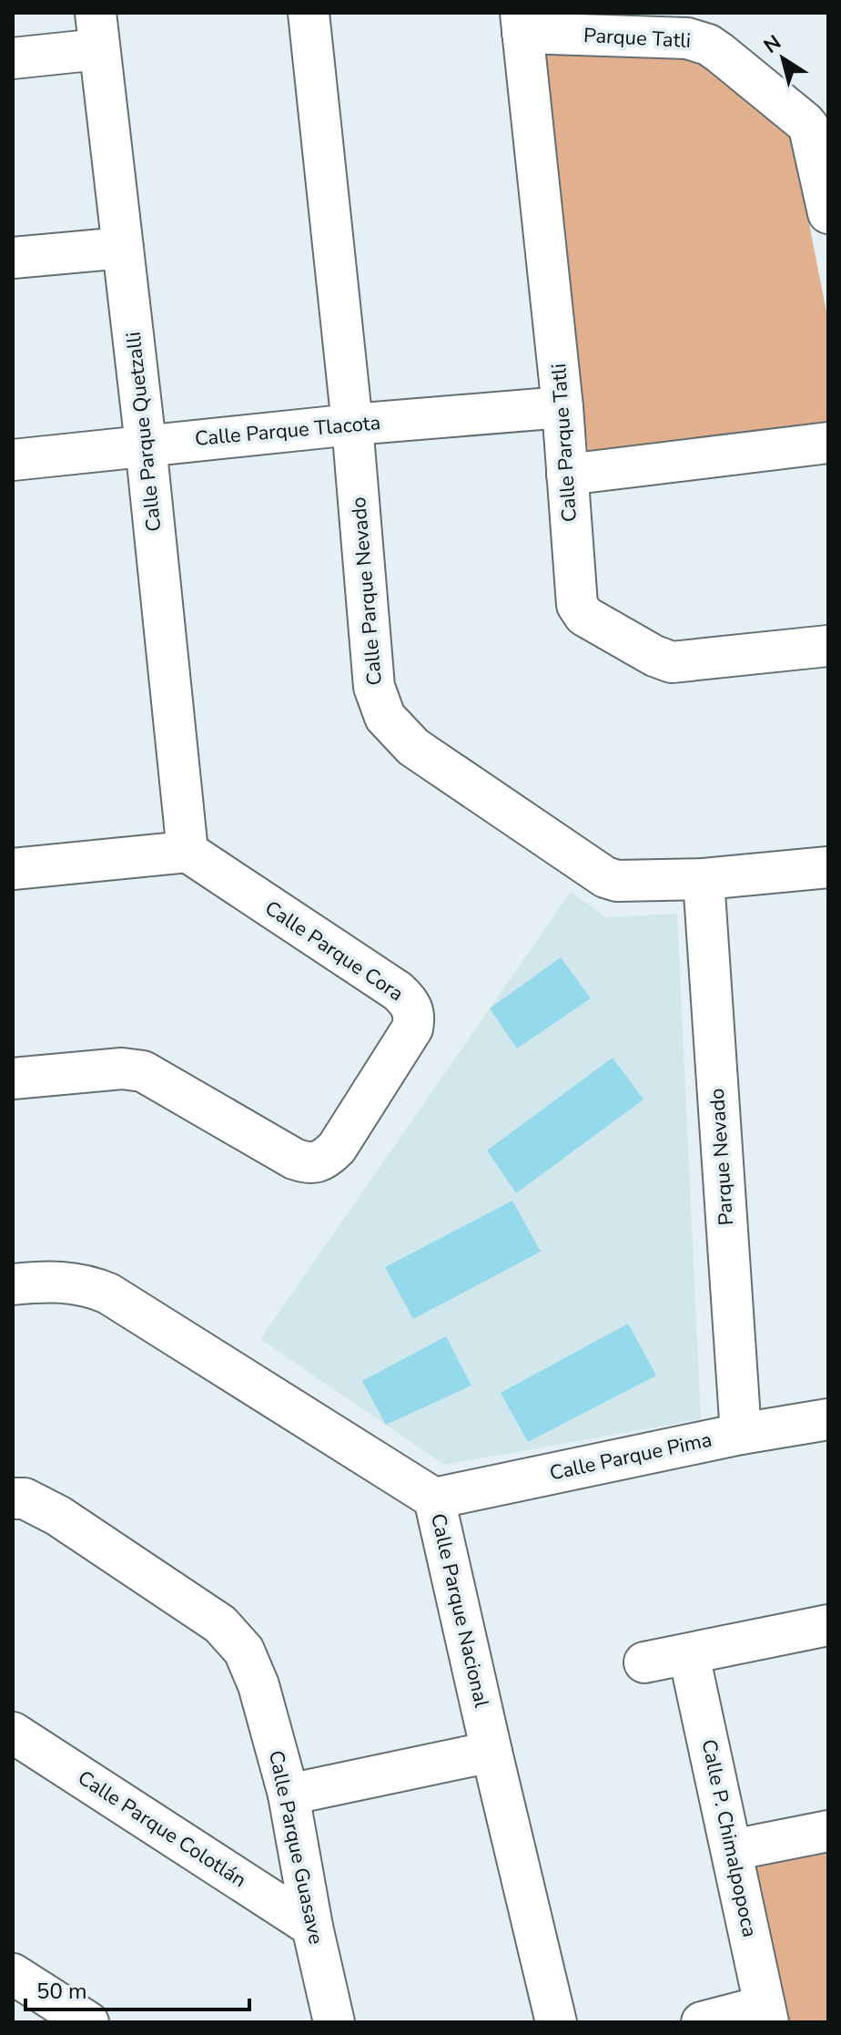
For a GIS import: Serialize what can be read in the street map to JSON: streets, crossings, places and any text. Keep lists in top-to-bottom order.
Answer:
{
  "streets": {
    "street": [
      "Parque Tatli",
      "Calle Parque Tlacota",
      "Calle Parque Quetzalli",
      "Calle Parque Tatli",
      "Calle Parque Nevado",
      "Calle Parque Cora",
      "Parque Nevado",
      "Calle Parque Pima",
      "Calle Parque Nacional",
      "Calle Parque Colotlán",
      "Calle P. Chimalpopoca",
      "Calle Parque Guasave"
    ]
  },
  "crossings": [
    ["Parque Tatli", "Calle Parque Tatli"],
    ["Calle Parque Tlacota", "Calle Parque Quetzalli"],
    ["Calle Parque Tlacota", "Calle Parque Tatli"],
    ["Calle Parque Tlacota", "Calle Parque Nevado"],
    ["Calle Parque Quetzalli", "Calle Parque Cora"],
    ["Calle Parque Nevado", "Parque Nevado"],
    ["Parque Nevado", "Calle Parque Pima"],
    ["Calle Parque Pima", "Calle Parque Nacional"],
    ["Calle Parque Colotlán", "Calle Parque Guasave"]
  ],
  "scale_bar": "50 m",
  "north": "top left"
}
